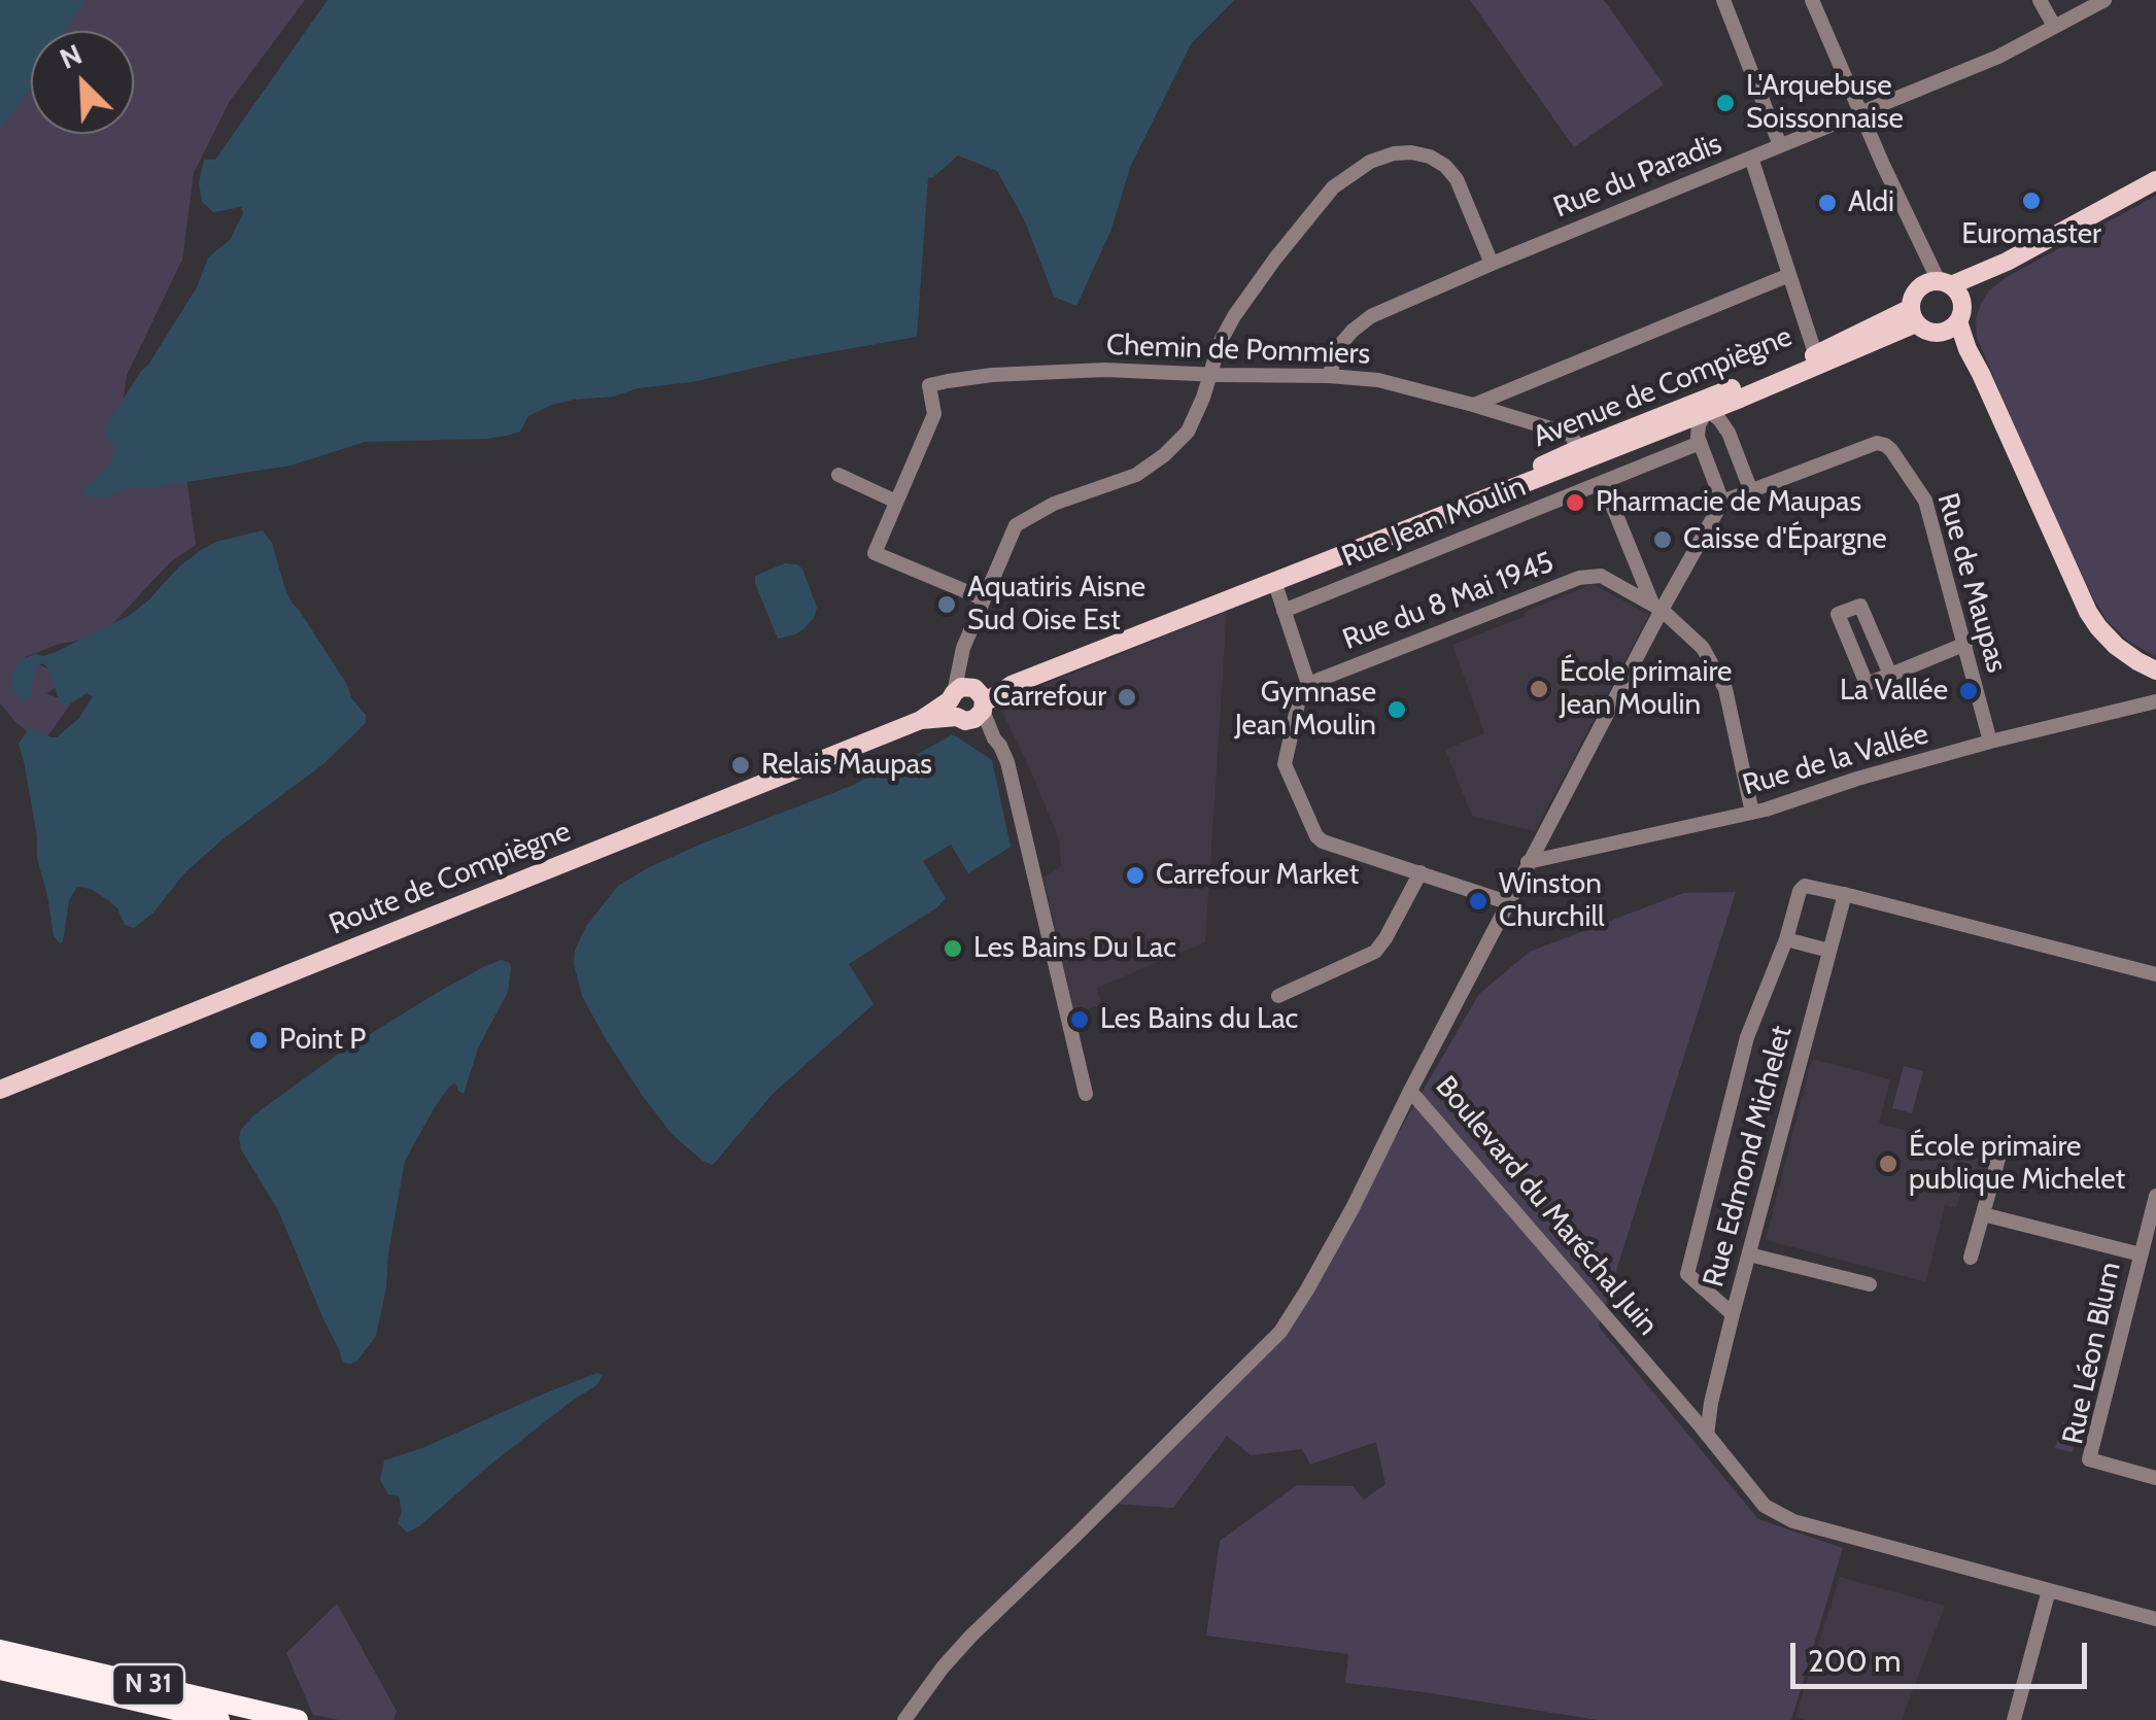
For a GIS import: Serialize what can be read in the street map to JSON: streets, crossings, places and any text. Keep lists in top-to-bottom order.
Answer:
{
  "streets": {
    "highway": ["N 31"],
    "main road": ["Avenue de Compiègne", "Route de Compiègne"],
    "street": [
      "Rue du Paradis",
      "Chemin de Pommiers",
      "Rue Jean Moulin",
      "Rue de Maupas",
      "Rue du 8 Mai 1945",
      "Rue de la Vallée",
      "Rue Edmond Michelet",
      "Boulevard du Maréchal Juin",
      "Rue Léon Blum"
    ]
  },
  "crossings": [
    ["Rue du Paradis", "Chemin de Pommiers"],
    ["Chemin de Pommiers", "Avenue de Compiègne"],
    ["Avenue de Compiègne", "Route de Compiègne"],
    ["Rue de Maupas", "Rue de la Vallée"],
    ["Rue de Maupas", "Boulevard du Maréchal Juin"],
    ["Rue du 8 Mai 1945", "Boulevard du Maréchal Juin"],
    ["Rue de la Vallée", "Boulevard du Maréchal Juin"],
    ["Rue Edmond Michelet", "Boulevard du Maréchal Juin"]
  ],
  "places": [
    "L'Arquebuse Soissonnaise",
    "Euromaster",
    "Aldi",
    "Pharmacie de Maupas",
    "Caisse d'Épargne",
    "Aquatiris Aisne Sud Oise Est",
    "École primaire Jean Moulin",
    "La Vallée",
    "Carrefour",
    "Gymnase Jean Moulin",
    "Relais Maupas",
    "Carrefour Market",
    "Winston Churchill",
    "Les Bains Du Lac",
    "Les Bains du Lac",
    "Point P",
    "École primaire publique Michelet"
  ],
  "scale_bar": "200 m",
  "north": "top left"
}
